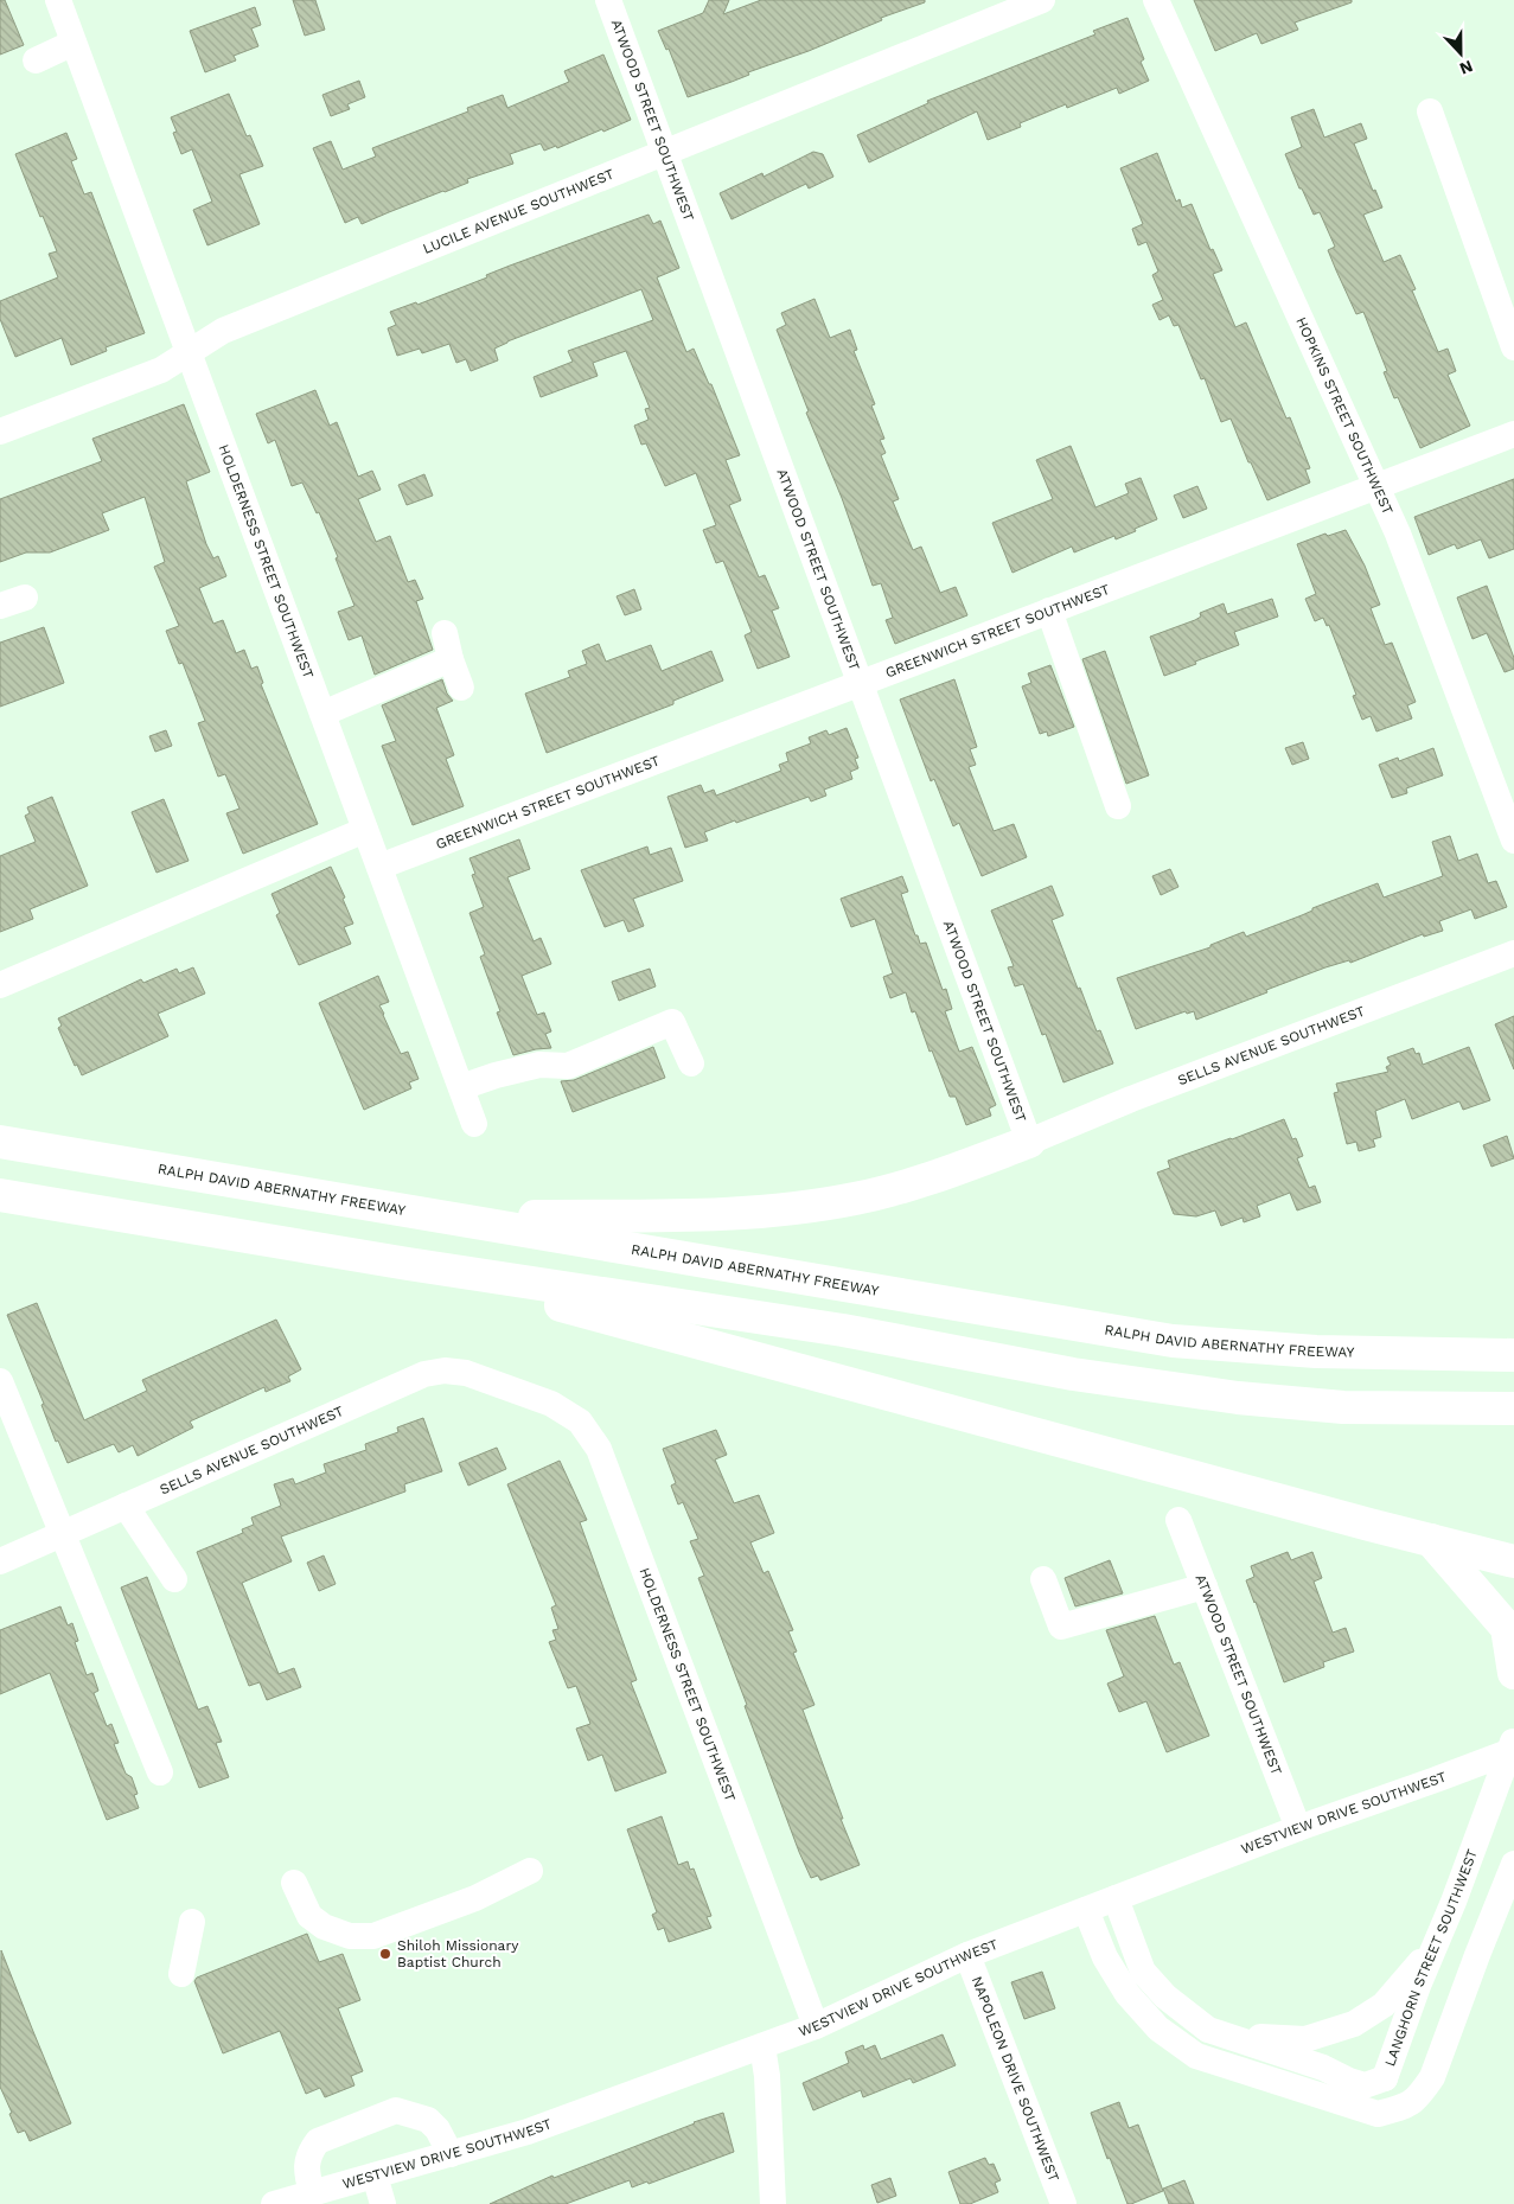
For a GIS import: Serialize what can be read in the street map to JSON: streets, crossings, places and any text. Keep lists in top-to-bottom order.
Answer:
{
  "streets": {
    "highway": ["RALPH DAVID ABERNATHY FREEWAY"],
    "street": [
      "ATWOOD STREET SOUTHWEST",
      "LUCILE AVENUE SOUTHWEST",
      "HOPKINS STREET SOUTHWEST",
      "HOLDERNESS STREET SOUTHWEST",
      "GREENWICH STREET SOUTHWEST",
      "SELLS AVENUE SOUTHWEST",
      "WESTVIEW DRIVE SOUTHWEST",
      "LANGHORN STREET SOUTHWEST",
      "NAPOLEON DRIVE SOUTHWEST"
    ]
  },
  "crossings": [
    ["ATWOOD STREET SOUTHWEST", "LUCILE AVENUE SOUTHWEST"],
    ["ATWOOD STREET SOUTHWEST", "GREENWICH STREET SOUTHWEST"],
    ["ATWOOD STREET SOUTHWEST", "SELLS AVENUE SOUTHWEST"],
    ["ATWOOD STREET SOUTHWEST", "WESTVIEW DRIVE SOUTHWEST"],
    ["LUCILE AVENUE SOUTHWEST", "HOLDERNESS STREET SOUTHWEST"],
    ["HOPKINS STREET SOUTHWEST", "GREENWICH STREET SOUTHWEST"],
    ["HOLDERNESS STREET SOUTHWEST", "GREENWICH STREET SOUTHWEST"],
    ["HOLDERNESS STREET SOUTHWEST", "SELLS AVENUE SOUTHWEST"],
    ["HOLDERNESS STREET SOUTHWEST", "WESTVIEW DRIVE SOUTHWEST"],
    ["WESTVIEW DRIVE SOUTHWEST", "LANGHORN STREET SOUTHWEST"],
    ["WESTVIEW DRIVE SOUTHWEST", "NAPOLEON DRIVE SOUTHWEST"]
  ],
  "places": ["Shiloh Missionary Baptist Church"],
  "north": "bottom"
}
